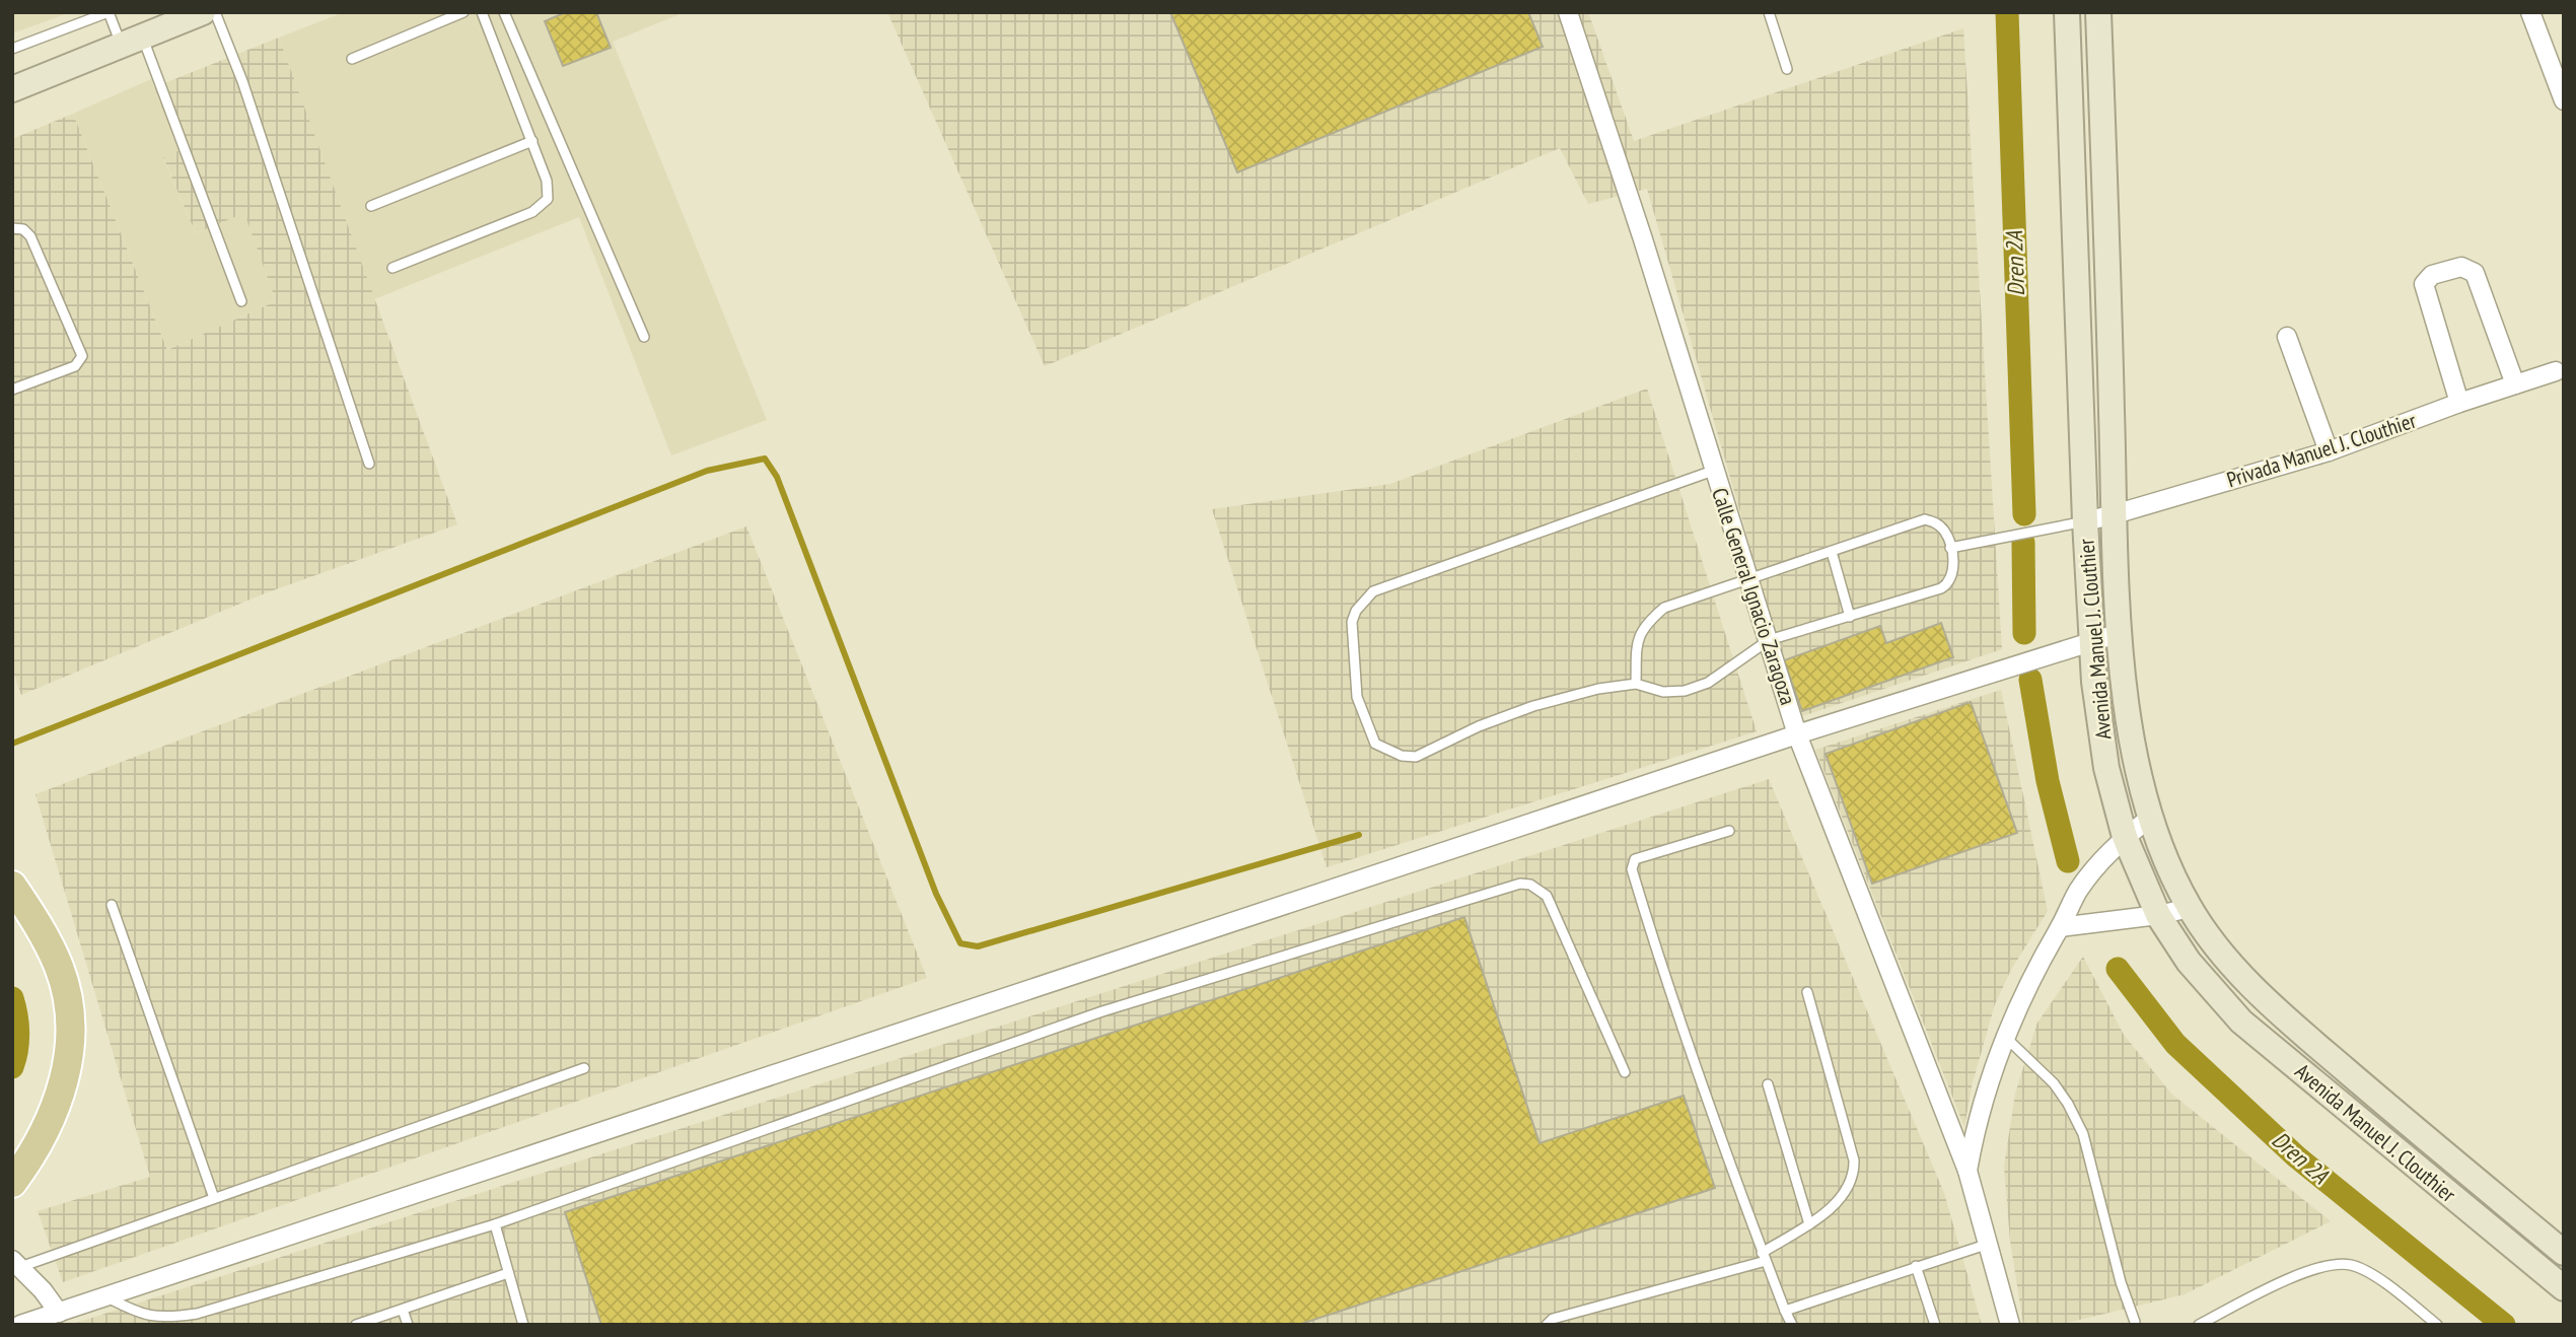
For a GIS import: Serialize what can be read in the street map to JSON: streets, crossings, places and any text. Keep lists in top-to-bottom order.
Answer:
{
  "streets": {
    "main road": ["Avenida Manuel J. Clouthier"],
    "street": ["Privada Manuel J. Clouthier", "Calle General Ignacio Zaragoza"]
  },
  "crossings": [
    ["Privada Manuel J. Clouthier", "Avenida Manuel J. Clouthier"]
  ],
  "water": ["Dren 2A"]
}
